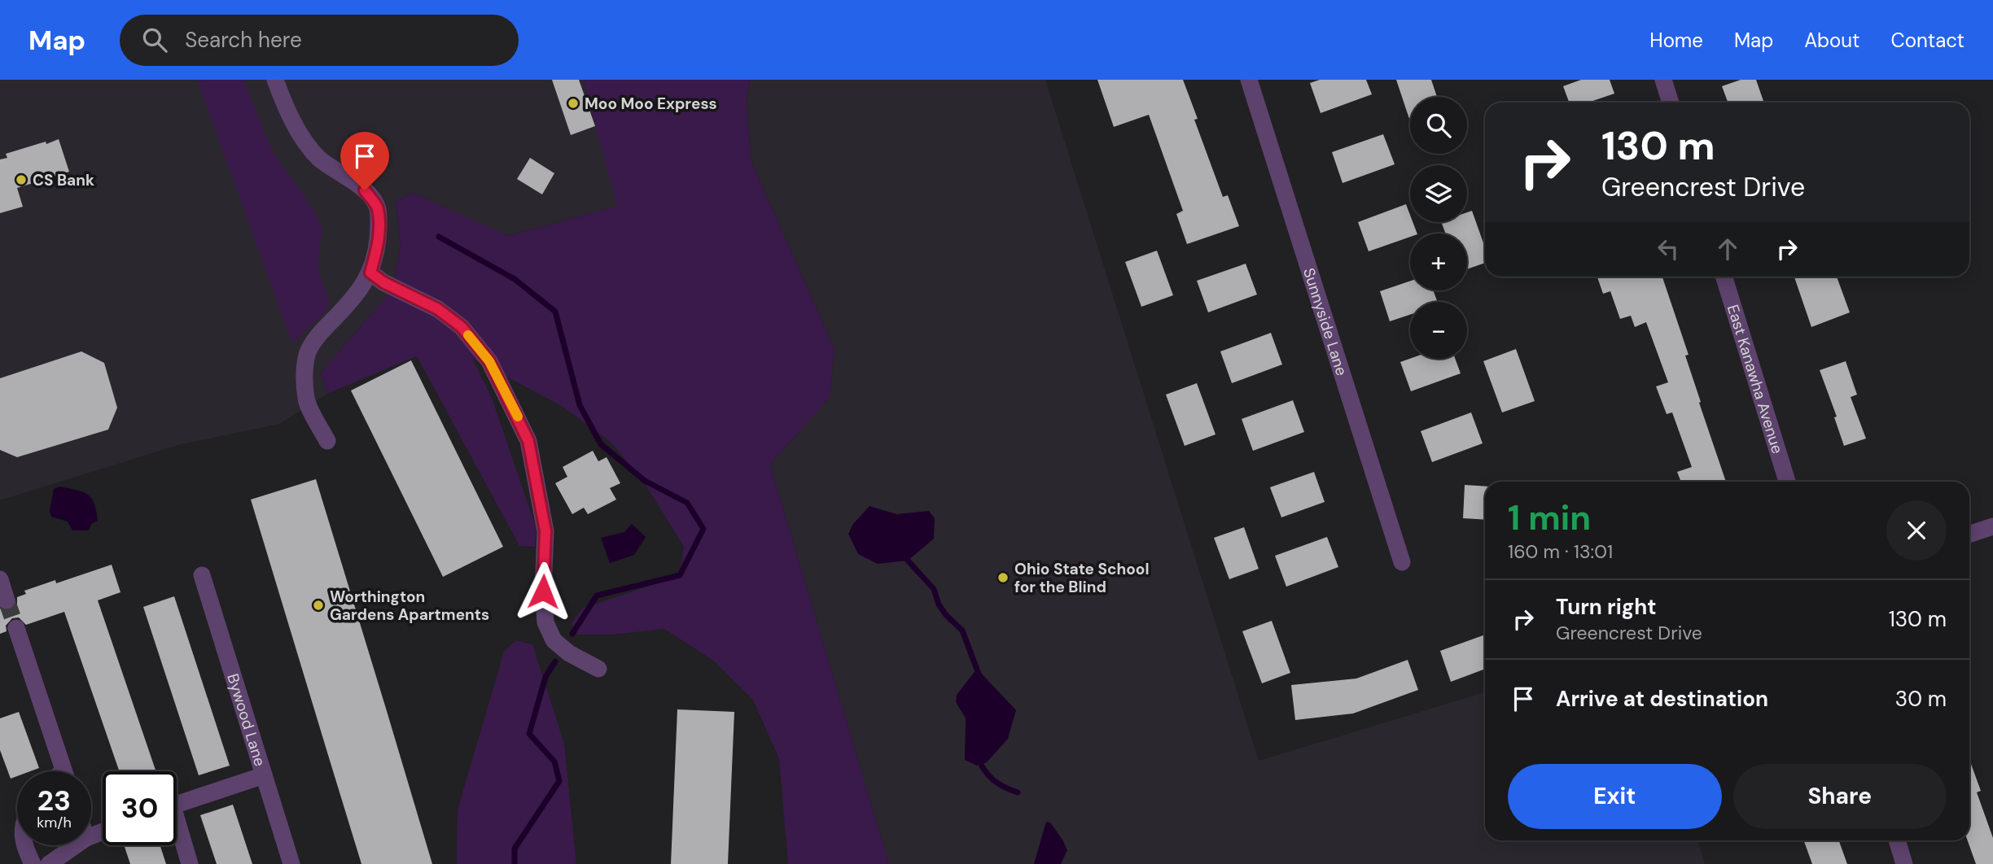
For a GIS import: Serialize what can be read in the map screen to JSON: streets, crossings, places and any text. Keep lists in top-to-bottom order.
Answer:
{
  "streets": {
    "street": ["Sunnyside Lane", "East Kanawha Avenue", "Bywood Lane"]
  },
  "places": [
    "Moo Moo Express",
    "CS Bank",
    "Ohio State School for the Blind",
    "Worthington Gardens Apartments"
  ],
  "page": {
    "header": "Map",
    "search": "Search here",
    "nav": [
      "Home",
      "Map",
      "About",
      "Contact"
    ],
    "map_buttons": ["+", "−"],
    "turn": ["130 m", "Greencrest Drive"],
    "heading": ["1 min", "160 m · 13:01"],
    "list": [
      {
        "name": "Turn right",
        "note": "Greencrest Drive",
        "value": "130 m"
      },
      {
        "name": "Arrive at destination",
        "value": "30 m"
      }
    ],
    "buttons": ["Exit", "Share"],
    "speed": "23 km/h",
    "limit": "30"
  }
}
